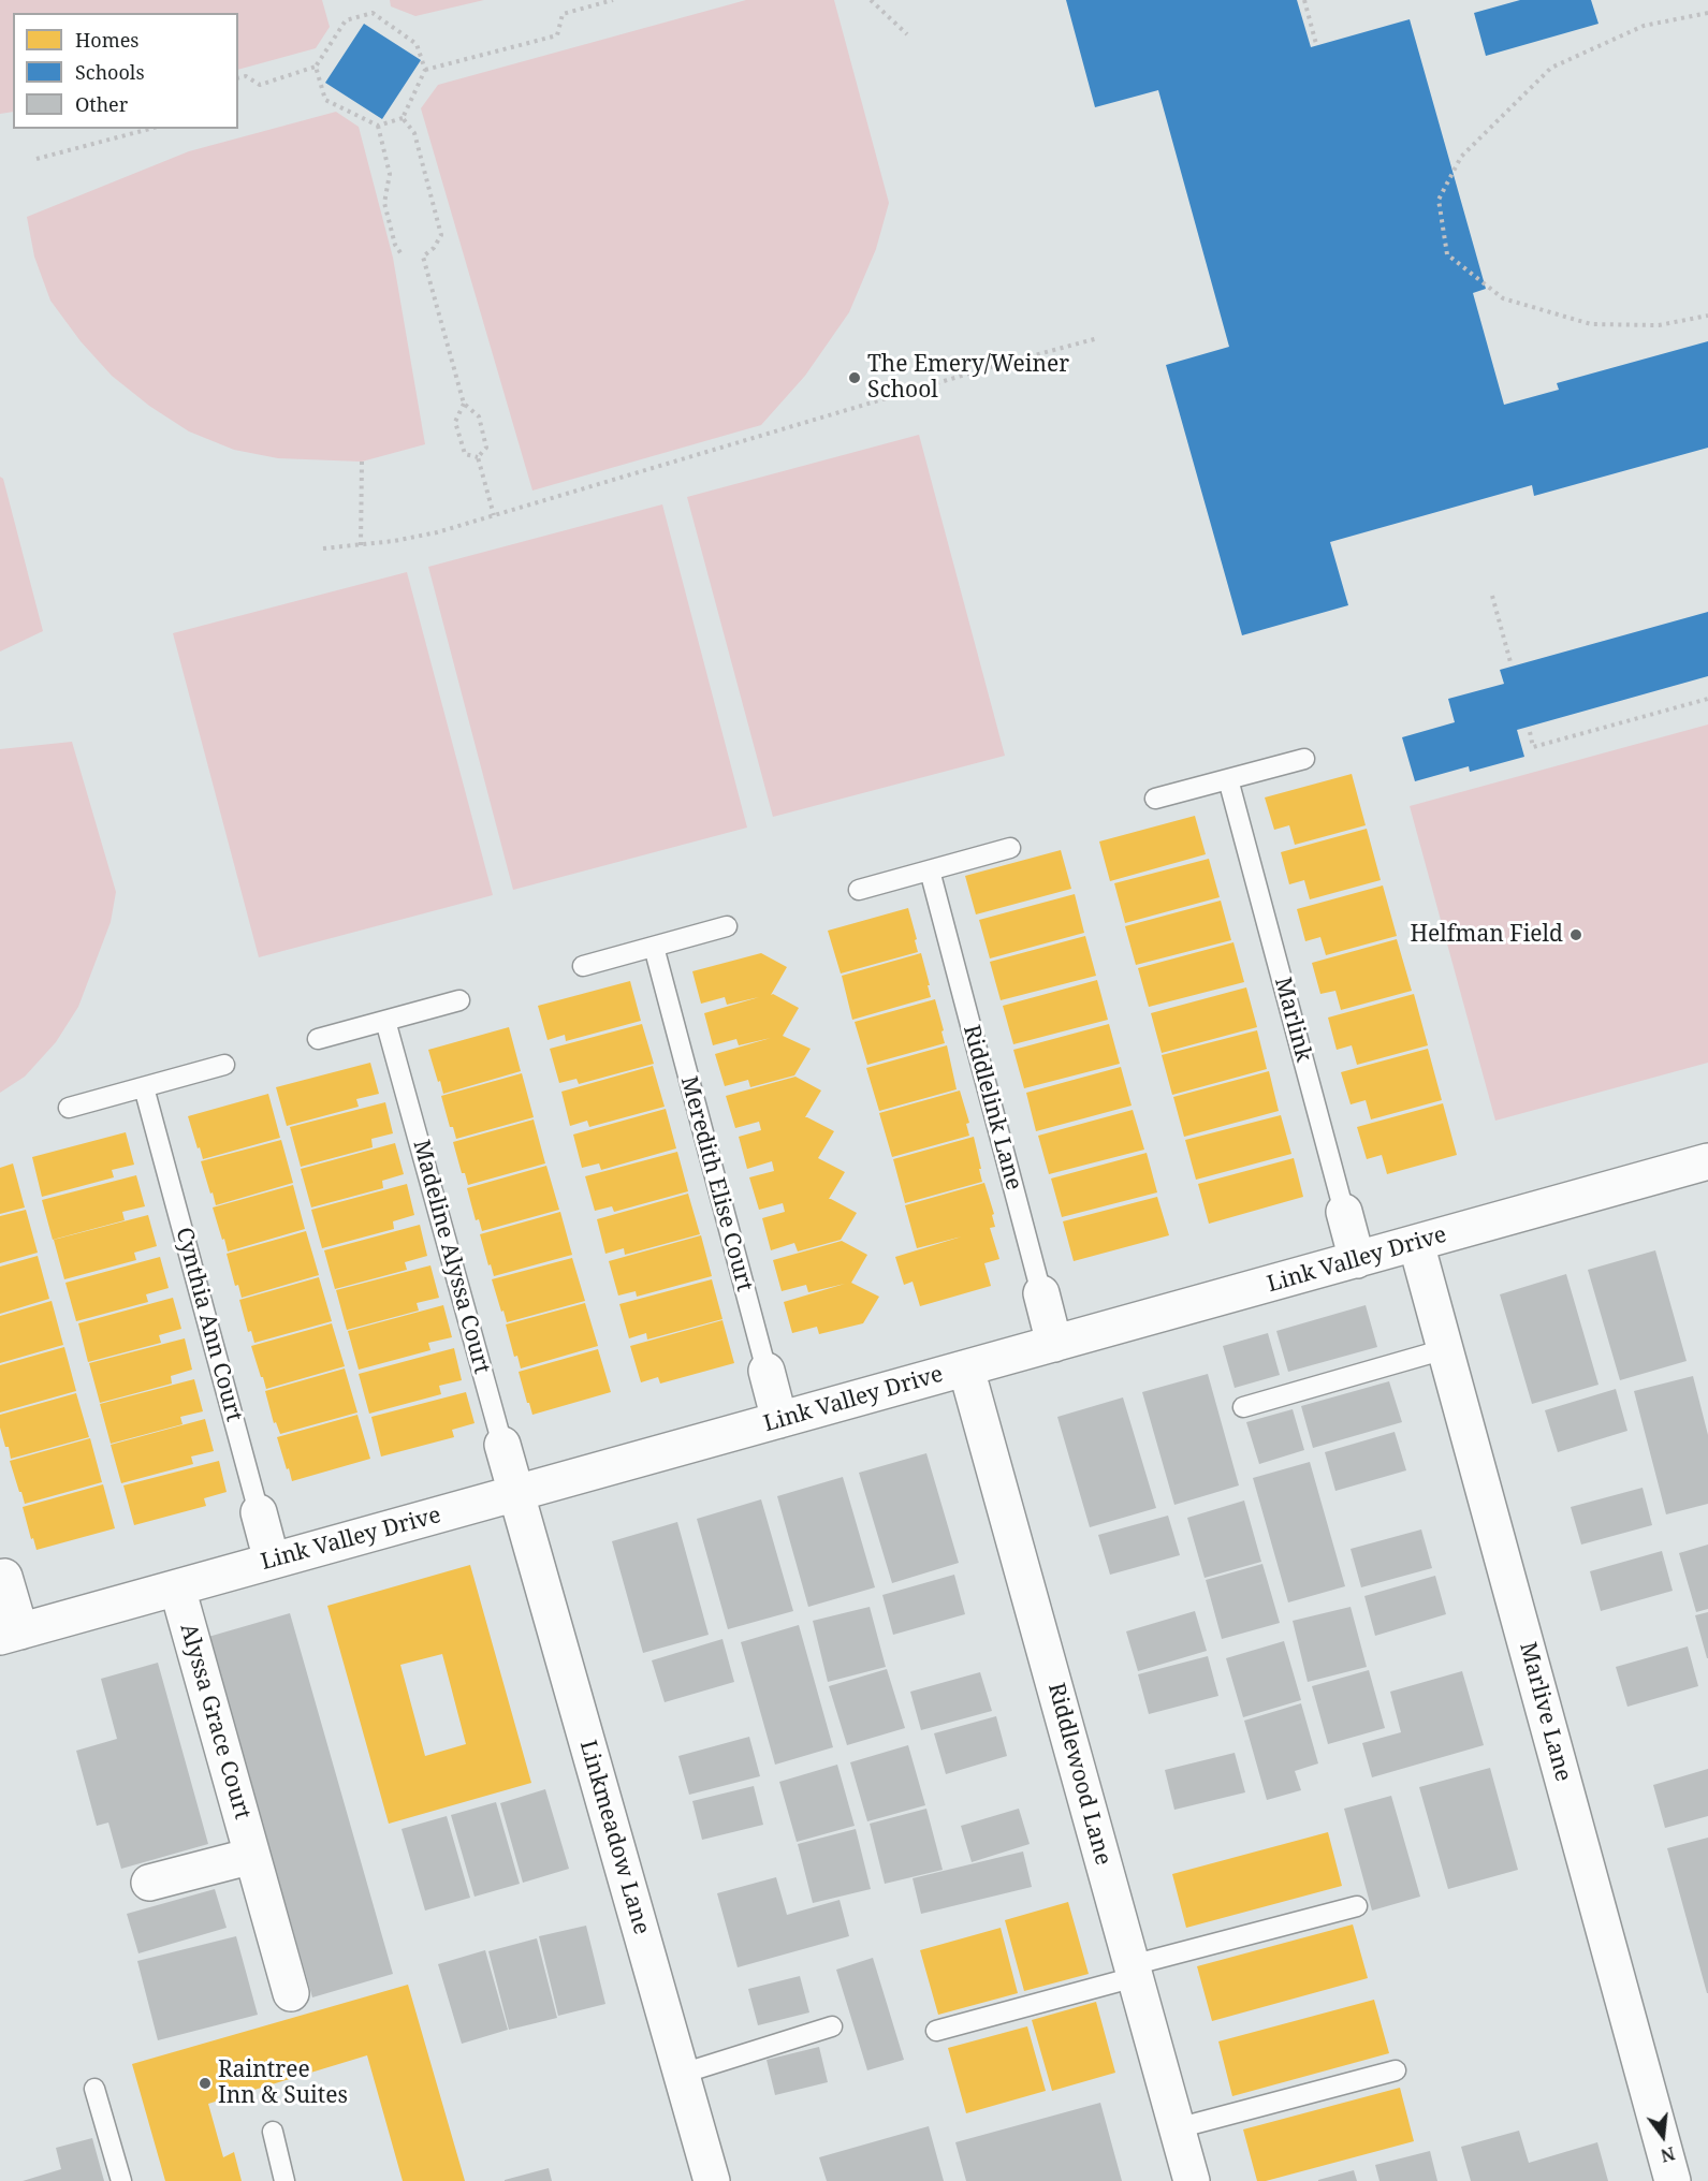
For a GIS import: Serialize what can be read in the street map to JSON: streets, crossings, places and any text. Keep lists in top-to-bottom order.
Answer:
{
  "streets": {
    "street": [
      "Marlink",
      "Riddlelink Lane",
      "Meredith Elise Court",
      "Madeline Alyssa Court",
      "Link Valley Drive",
      "Cynthia Ann Court",
      "Marlive Lane",
      "Alyssa Grace Court",
      "Riddlewood Lane",
      "Linkmeadow Lane"
    ]
  },
  "crossings": [
    ["Marlink", "Link Valley Drive"],
    ["Riddlelink Lane", "Link Valley Drive"],
    ["Meredith Elise Court", "Link Valley Drive"],
    ["Madeline Alyssa Court", "Link Valley Drive"],
    ["Madeline Alyssa Court", "Linkmeadow Lane"],
    ["Link Valley Drive", "Cynthia Ann Court"],
    ["Link Valley Drive", "Marlive Lane"],
    ["Link Valley Drive", "Alyssa Grace Court"],
    ["Link Valley Drive", "Riddlewood Lane"],
    ["Link Valley Drive", "Linkmeadow Lane"]
  ],
  "places": ["The Emery/Weiner School", "Helfman Field", "Raintree Inn & Suites"],
  "legend": ["Homes", "Schools", "Other"],
  "north": "bottom"
}
